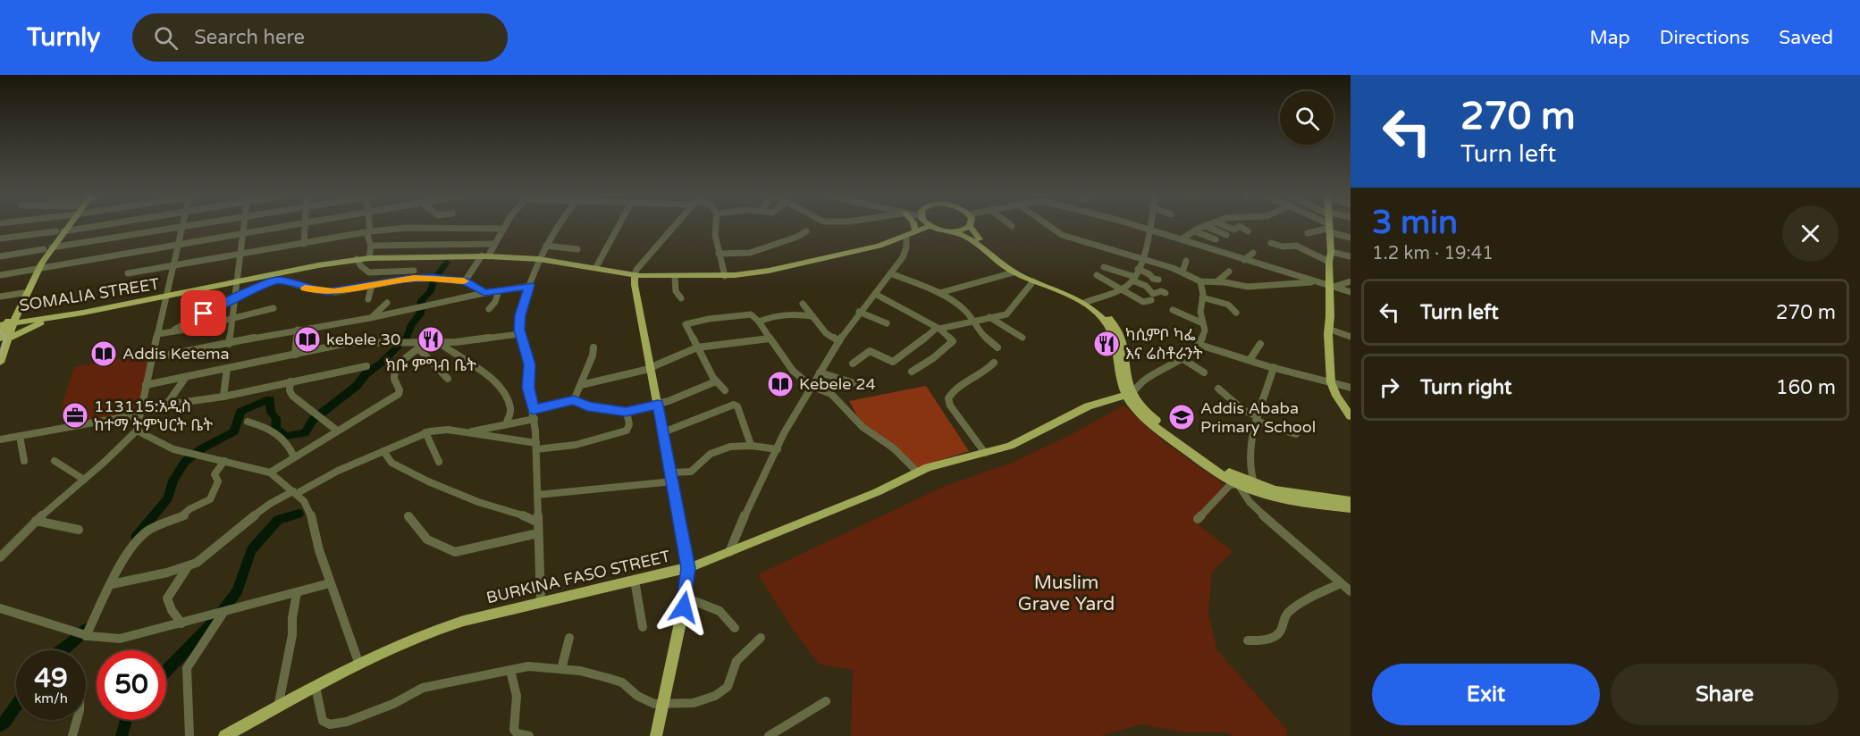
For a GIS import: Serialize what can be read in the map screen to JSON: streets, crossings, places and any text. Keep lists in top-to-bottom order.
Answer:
{
  "streets": {
    "main road": ["SOMALIA STREET", "BURKINA FASO STREET"]
  },
  "parks": ["Muslim Grave Yard"],
  "places": {
    "library": ["kebele 30", "Addis Ketema", "Kebele 24"],
    "restaurant": ["ክቡ ምግብ ቤት", "ካሲምቦ ካፌ እና ሬስቶራንት"],
    "office": ["113115:አዲስ ከተማ ትምህርት ቤት"],
    "school or university": ["Addis Ababa Primary School"]
  },
  "page": {
    "header": "Turnly",
    "search": "Search here",
    "nav": ["Map", "Directions", "Saved"],
    "turn": ["270 m", "Turn left"],
    "heading": ["3 min", "1.2 km · 19:41"],
    "list": [
      {
        "name": "Turn left",
        "value": "270 m"
      },
      {
        "name": "Turn right",
        "value": "160 m"
      }
    ],
    "speed": "49 km/h",
    "limit": "50",
    "buttons": ["Exit", "Share"]
  }
}
